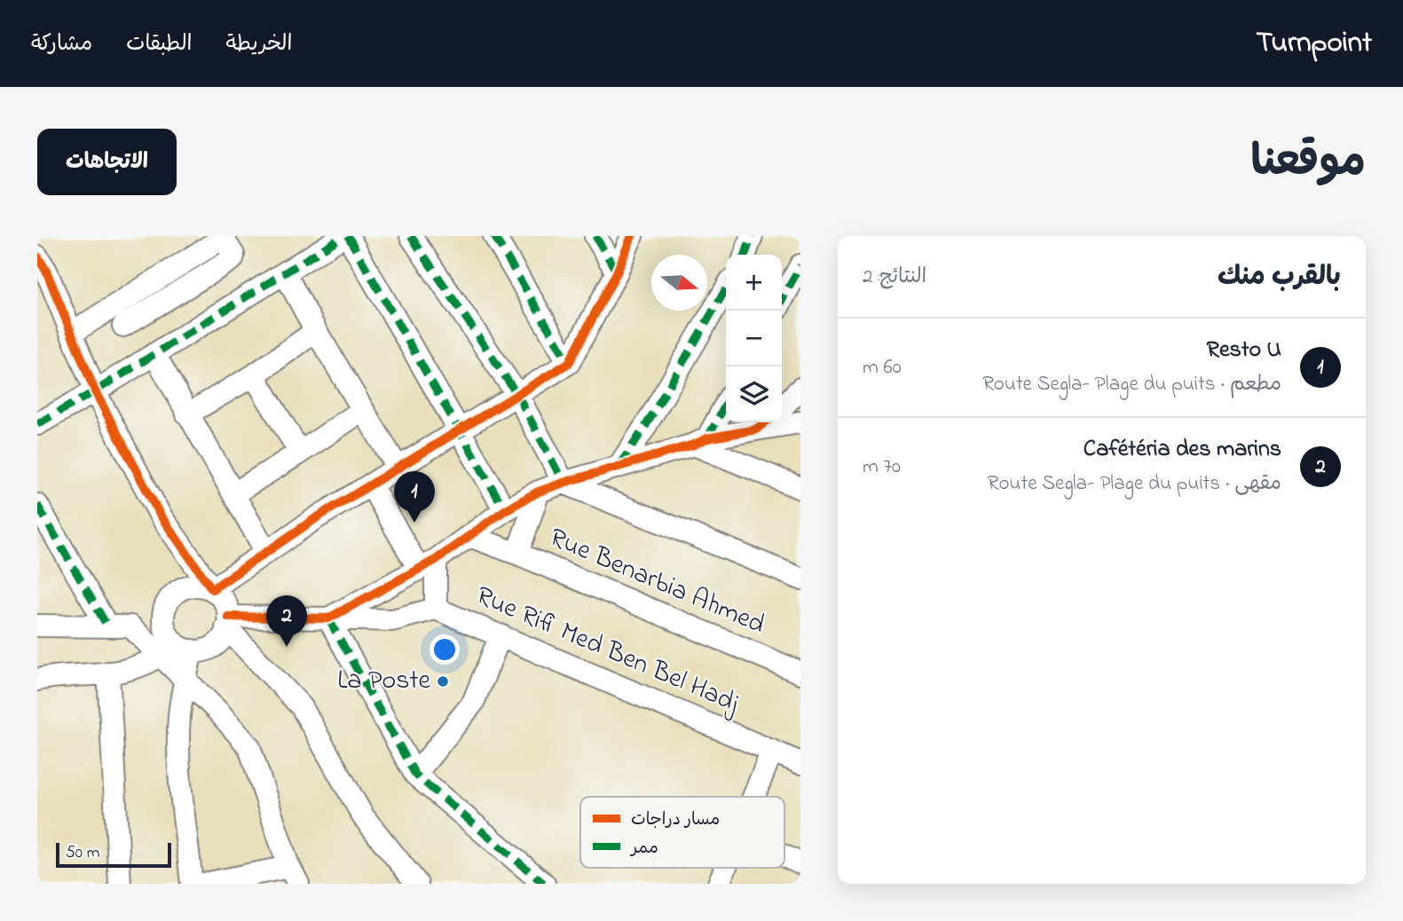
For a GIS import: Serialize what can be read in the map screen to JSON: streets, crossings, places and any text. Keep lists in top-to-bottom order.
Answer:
{
  "streets": {
    "street": ["Rue Benarbia Ahmed", "Rue Rifi Med Ben Bel Hadj"]
  },
  "places": ["La Poste"],
  "legend": ["مسار دراجات", "ممر"],
  "scale_bar": "50 m",
  "north": "right",
  "page": {
    "header": "Turnpoint",
    "nav": ["الخريطة", "الطبقات", "مشاركة"],
    "title": "موقعنا",
    "buttons": "الاتجاهات",
    "heading": ["بالقرب منك", "النتائج: 2"],
    "map_buttons": ["+", "−"],
    "list": [
      {
        "mark": "1",
        "name": "Resto U",
        "note": "مطعم · Route Segla- Plage du puits",
        "value": "60 m"
      },
      {
        "mark": "2",
        "name": "Cafétéria des marins",
        "note": "مقهى · Route Segla- Plage du puits",
        "value": "70 m"
      }
    ],
    "pins": ["1", "2"],
    "scale": "50 m"
  }
}
